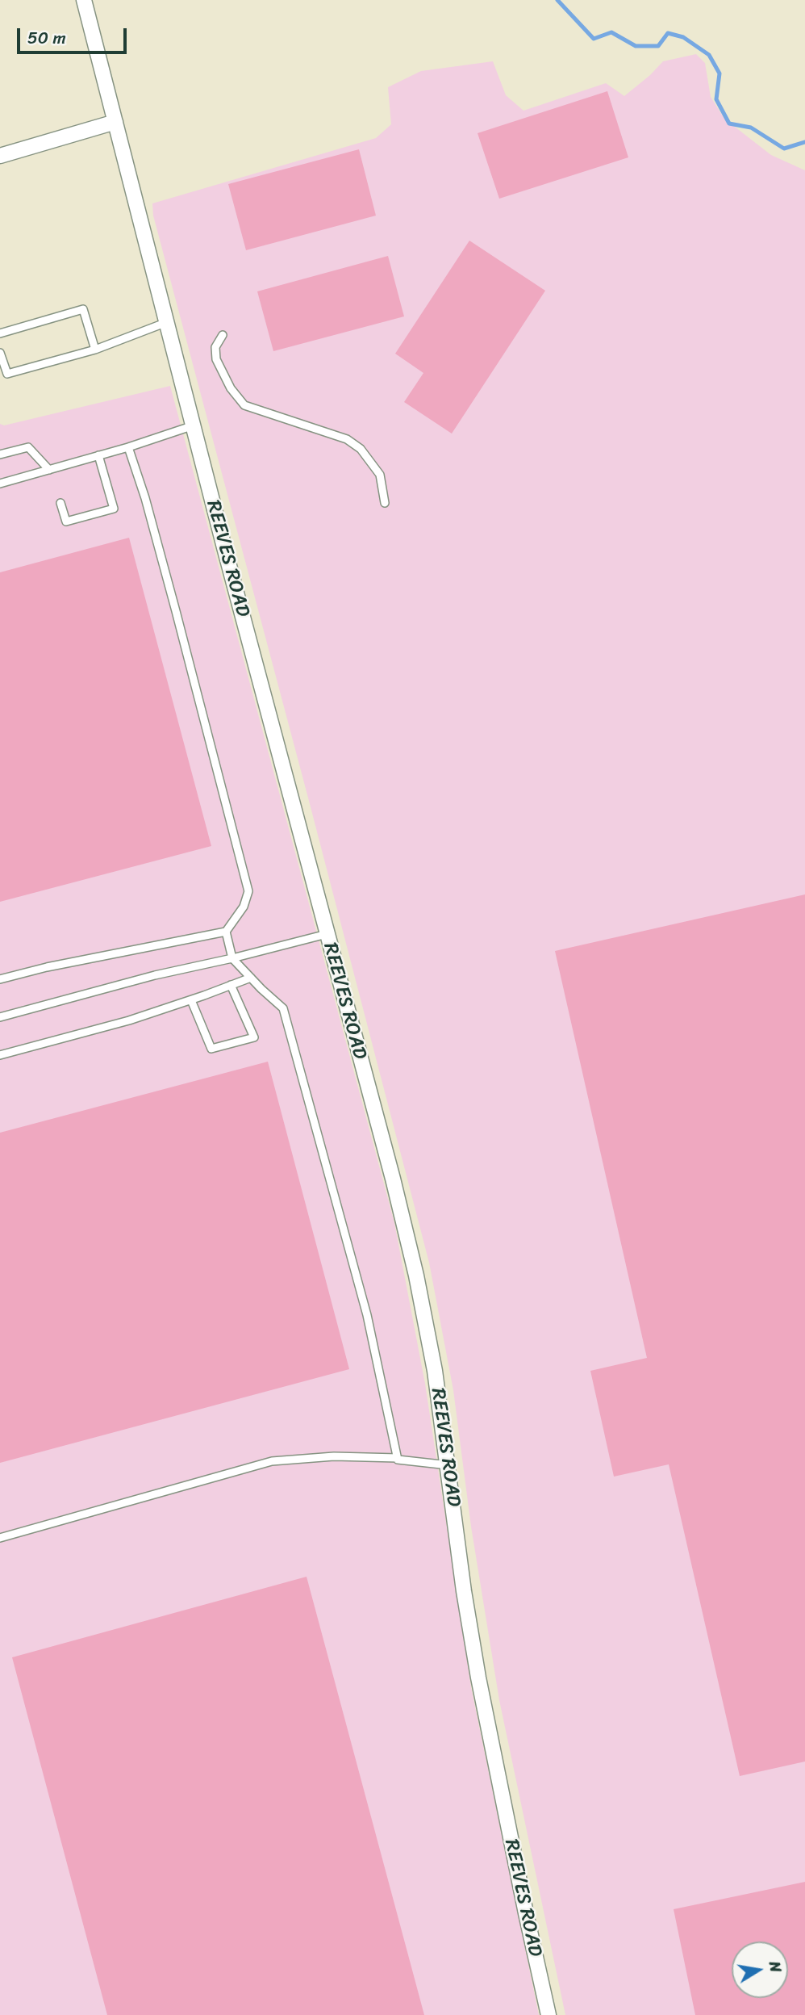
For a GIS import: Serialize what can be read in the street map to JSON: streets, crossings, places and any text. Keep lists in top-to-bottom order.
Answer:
{
  "streets": {
    "street": ["REEVES ROAD"]
  },
  "scale_bar": "50 m",
  "north": "right"
}
